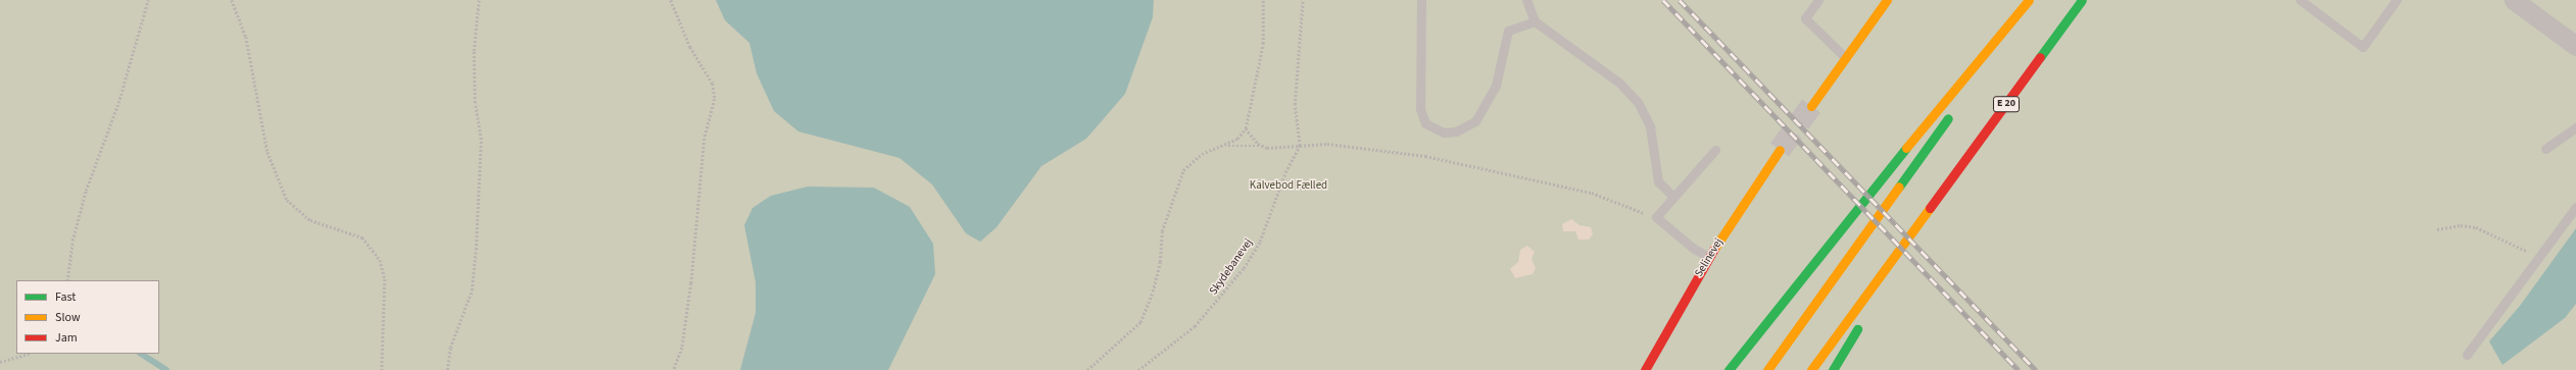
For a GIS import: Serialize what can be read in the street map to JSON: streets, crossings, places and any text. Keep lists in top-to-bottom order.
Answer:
{
  "streets": {
    "main road": ["E 20", "Selinevej"],
    "path": ["Skydebanevej"]
  },
  "parks": ["Kalvebod Fælled"],
  "legend": ["Fast", "Slow", "Jam"]
}
